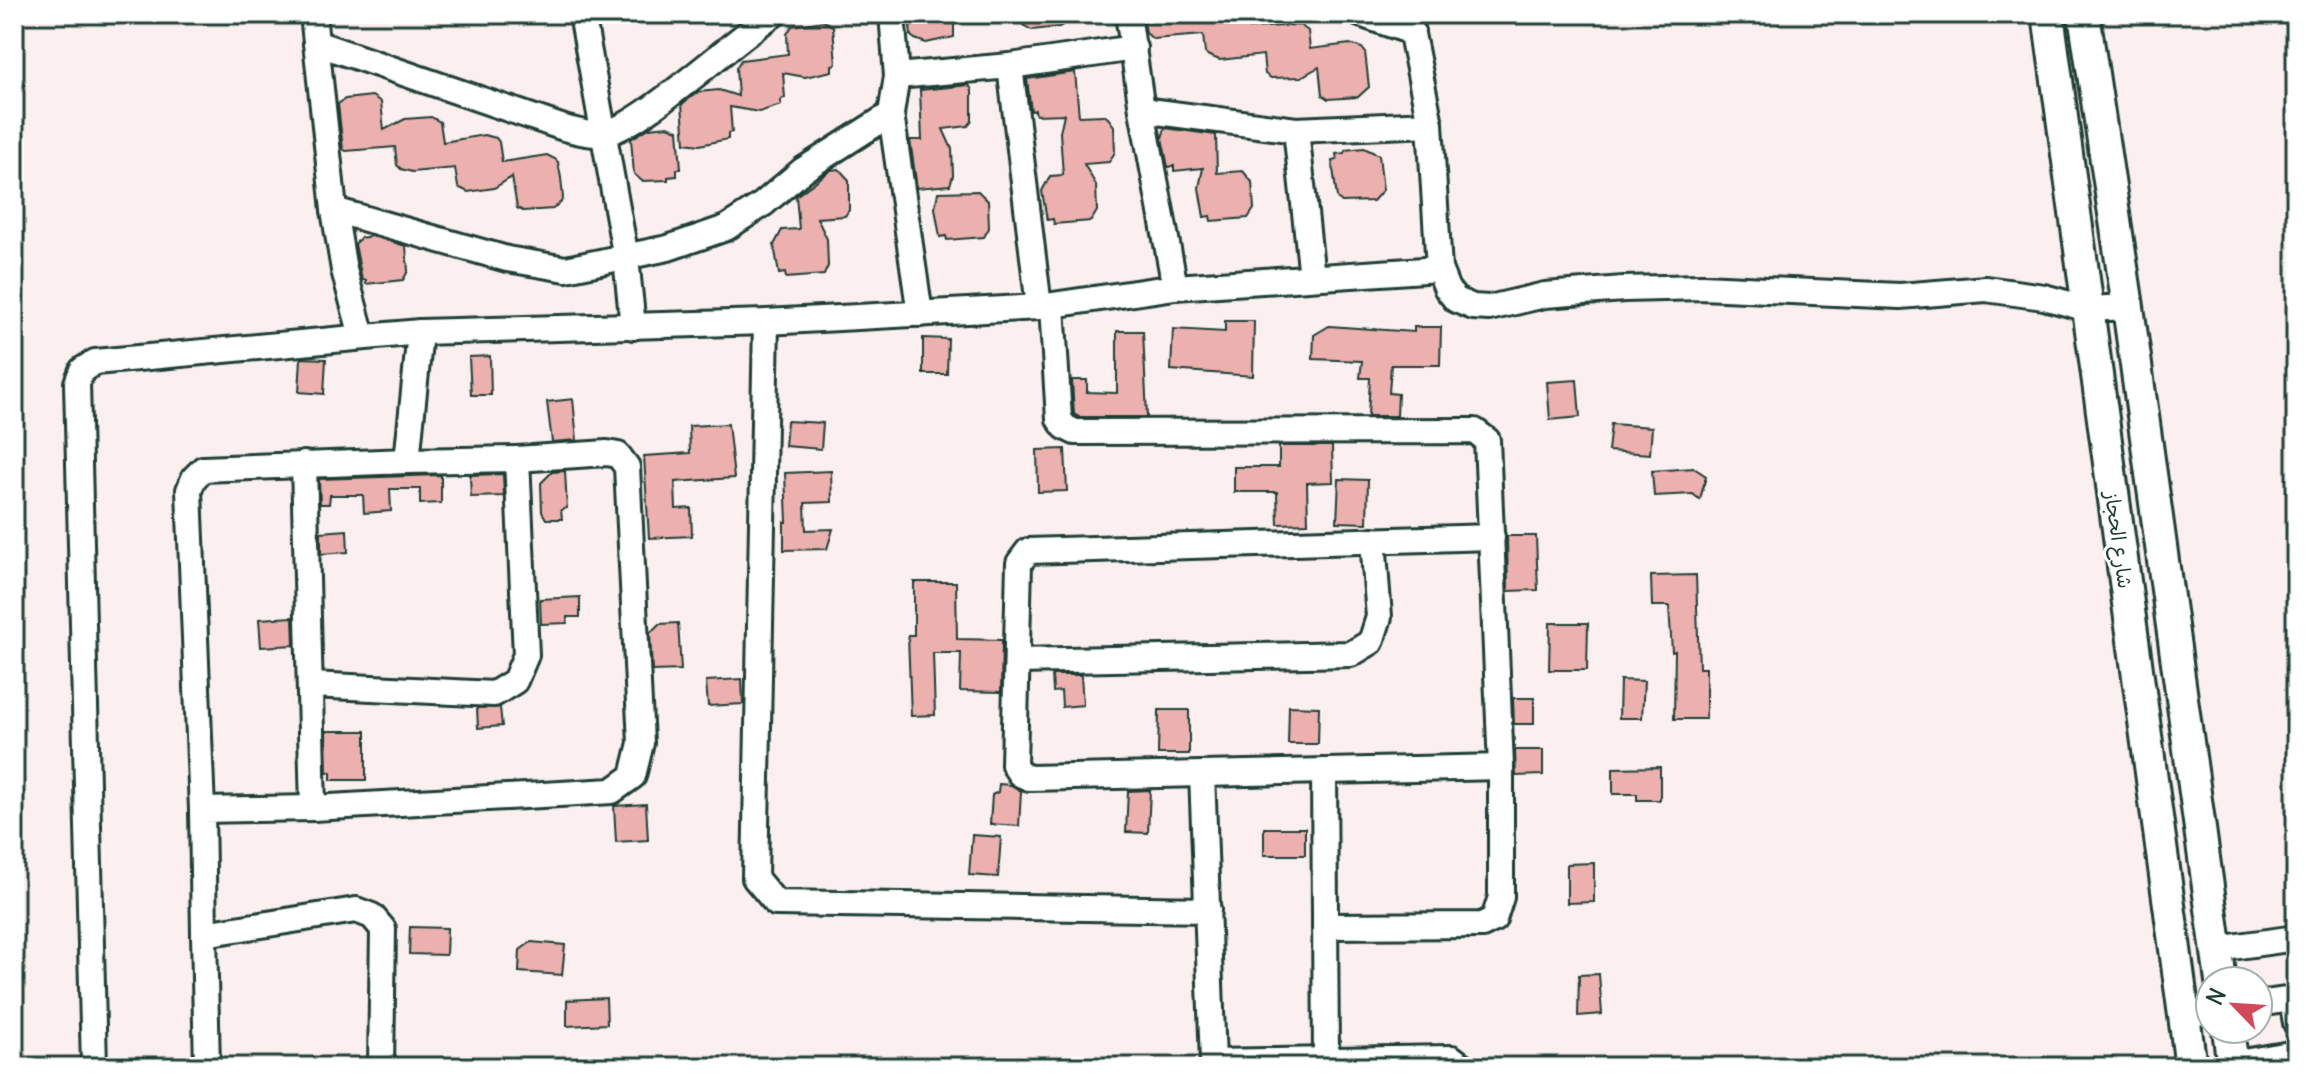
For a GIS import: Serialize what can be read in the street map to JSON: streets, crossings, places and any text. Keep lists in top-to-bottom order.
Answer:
{
  "streets": {
    "main road": ["شارع الحجاز"]
  },
  "north": "top left"
}
